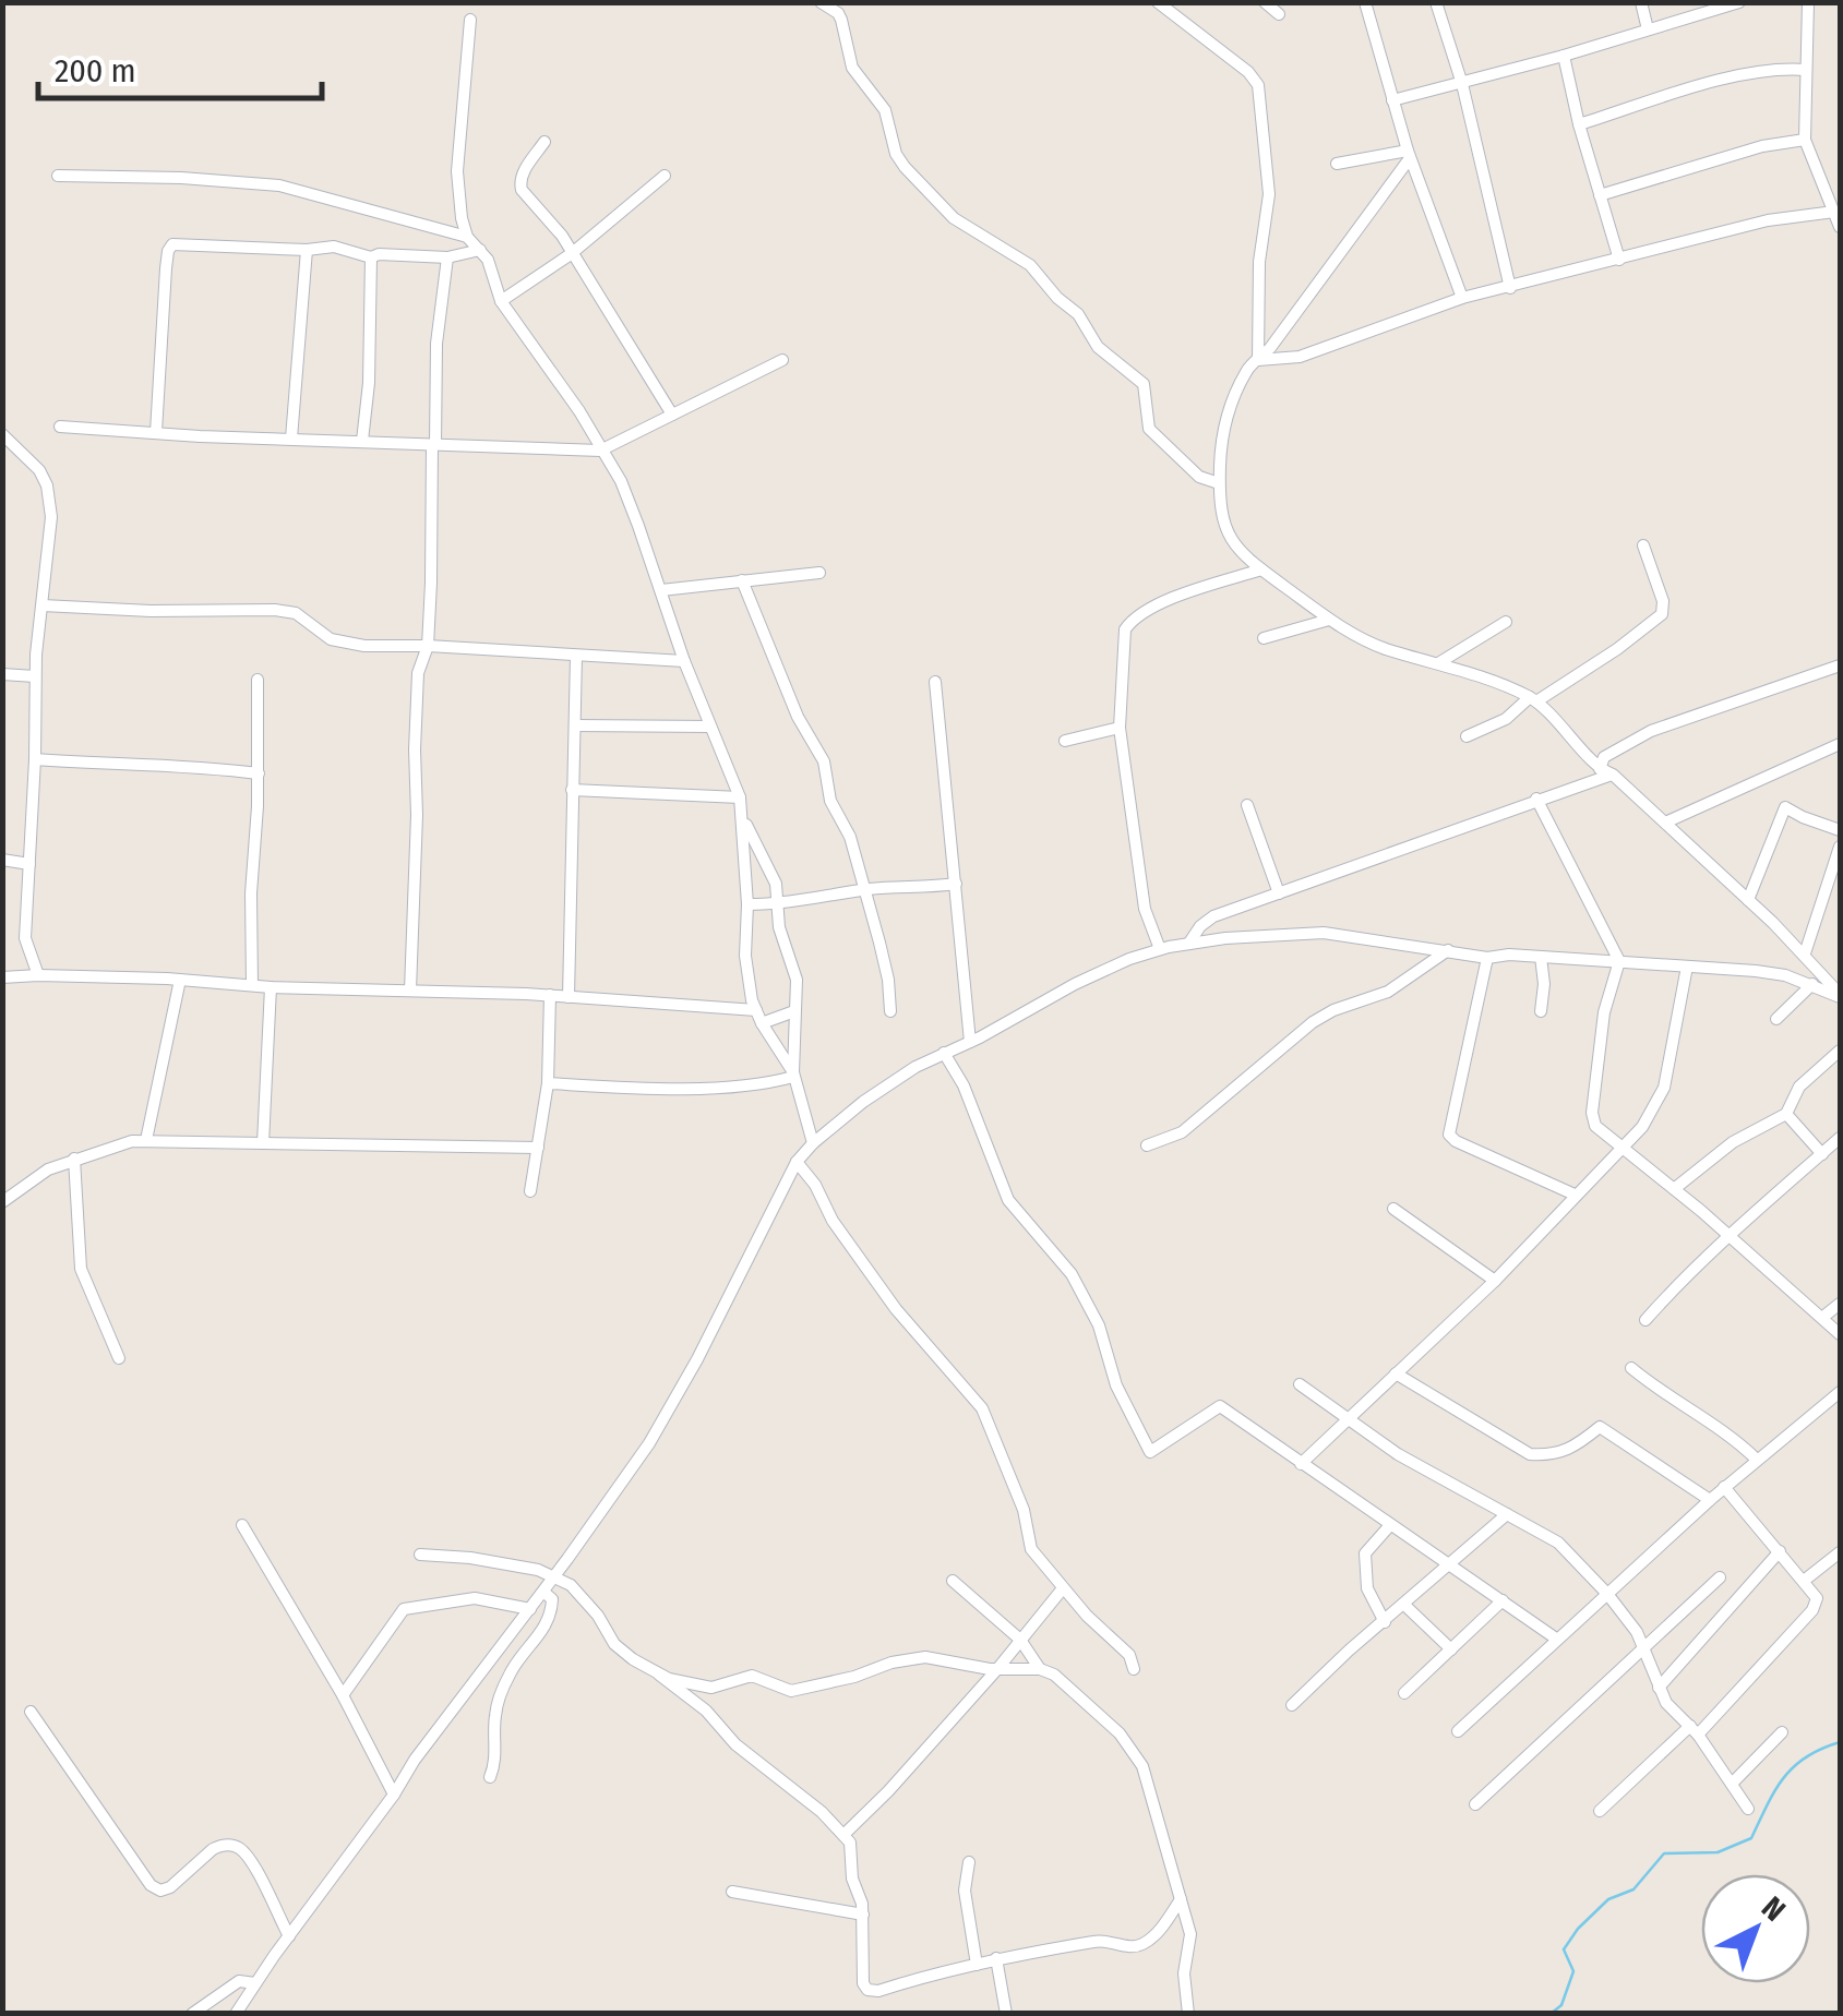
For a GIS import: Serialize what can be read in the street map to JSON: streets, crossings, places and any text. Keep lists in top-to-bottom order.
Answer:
{
  "scale_bar": "200 m",
  "north": "top right"
}
